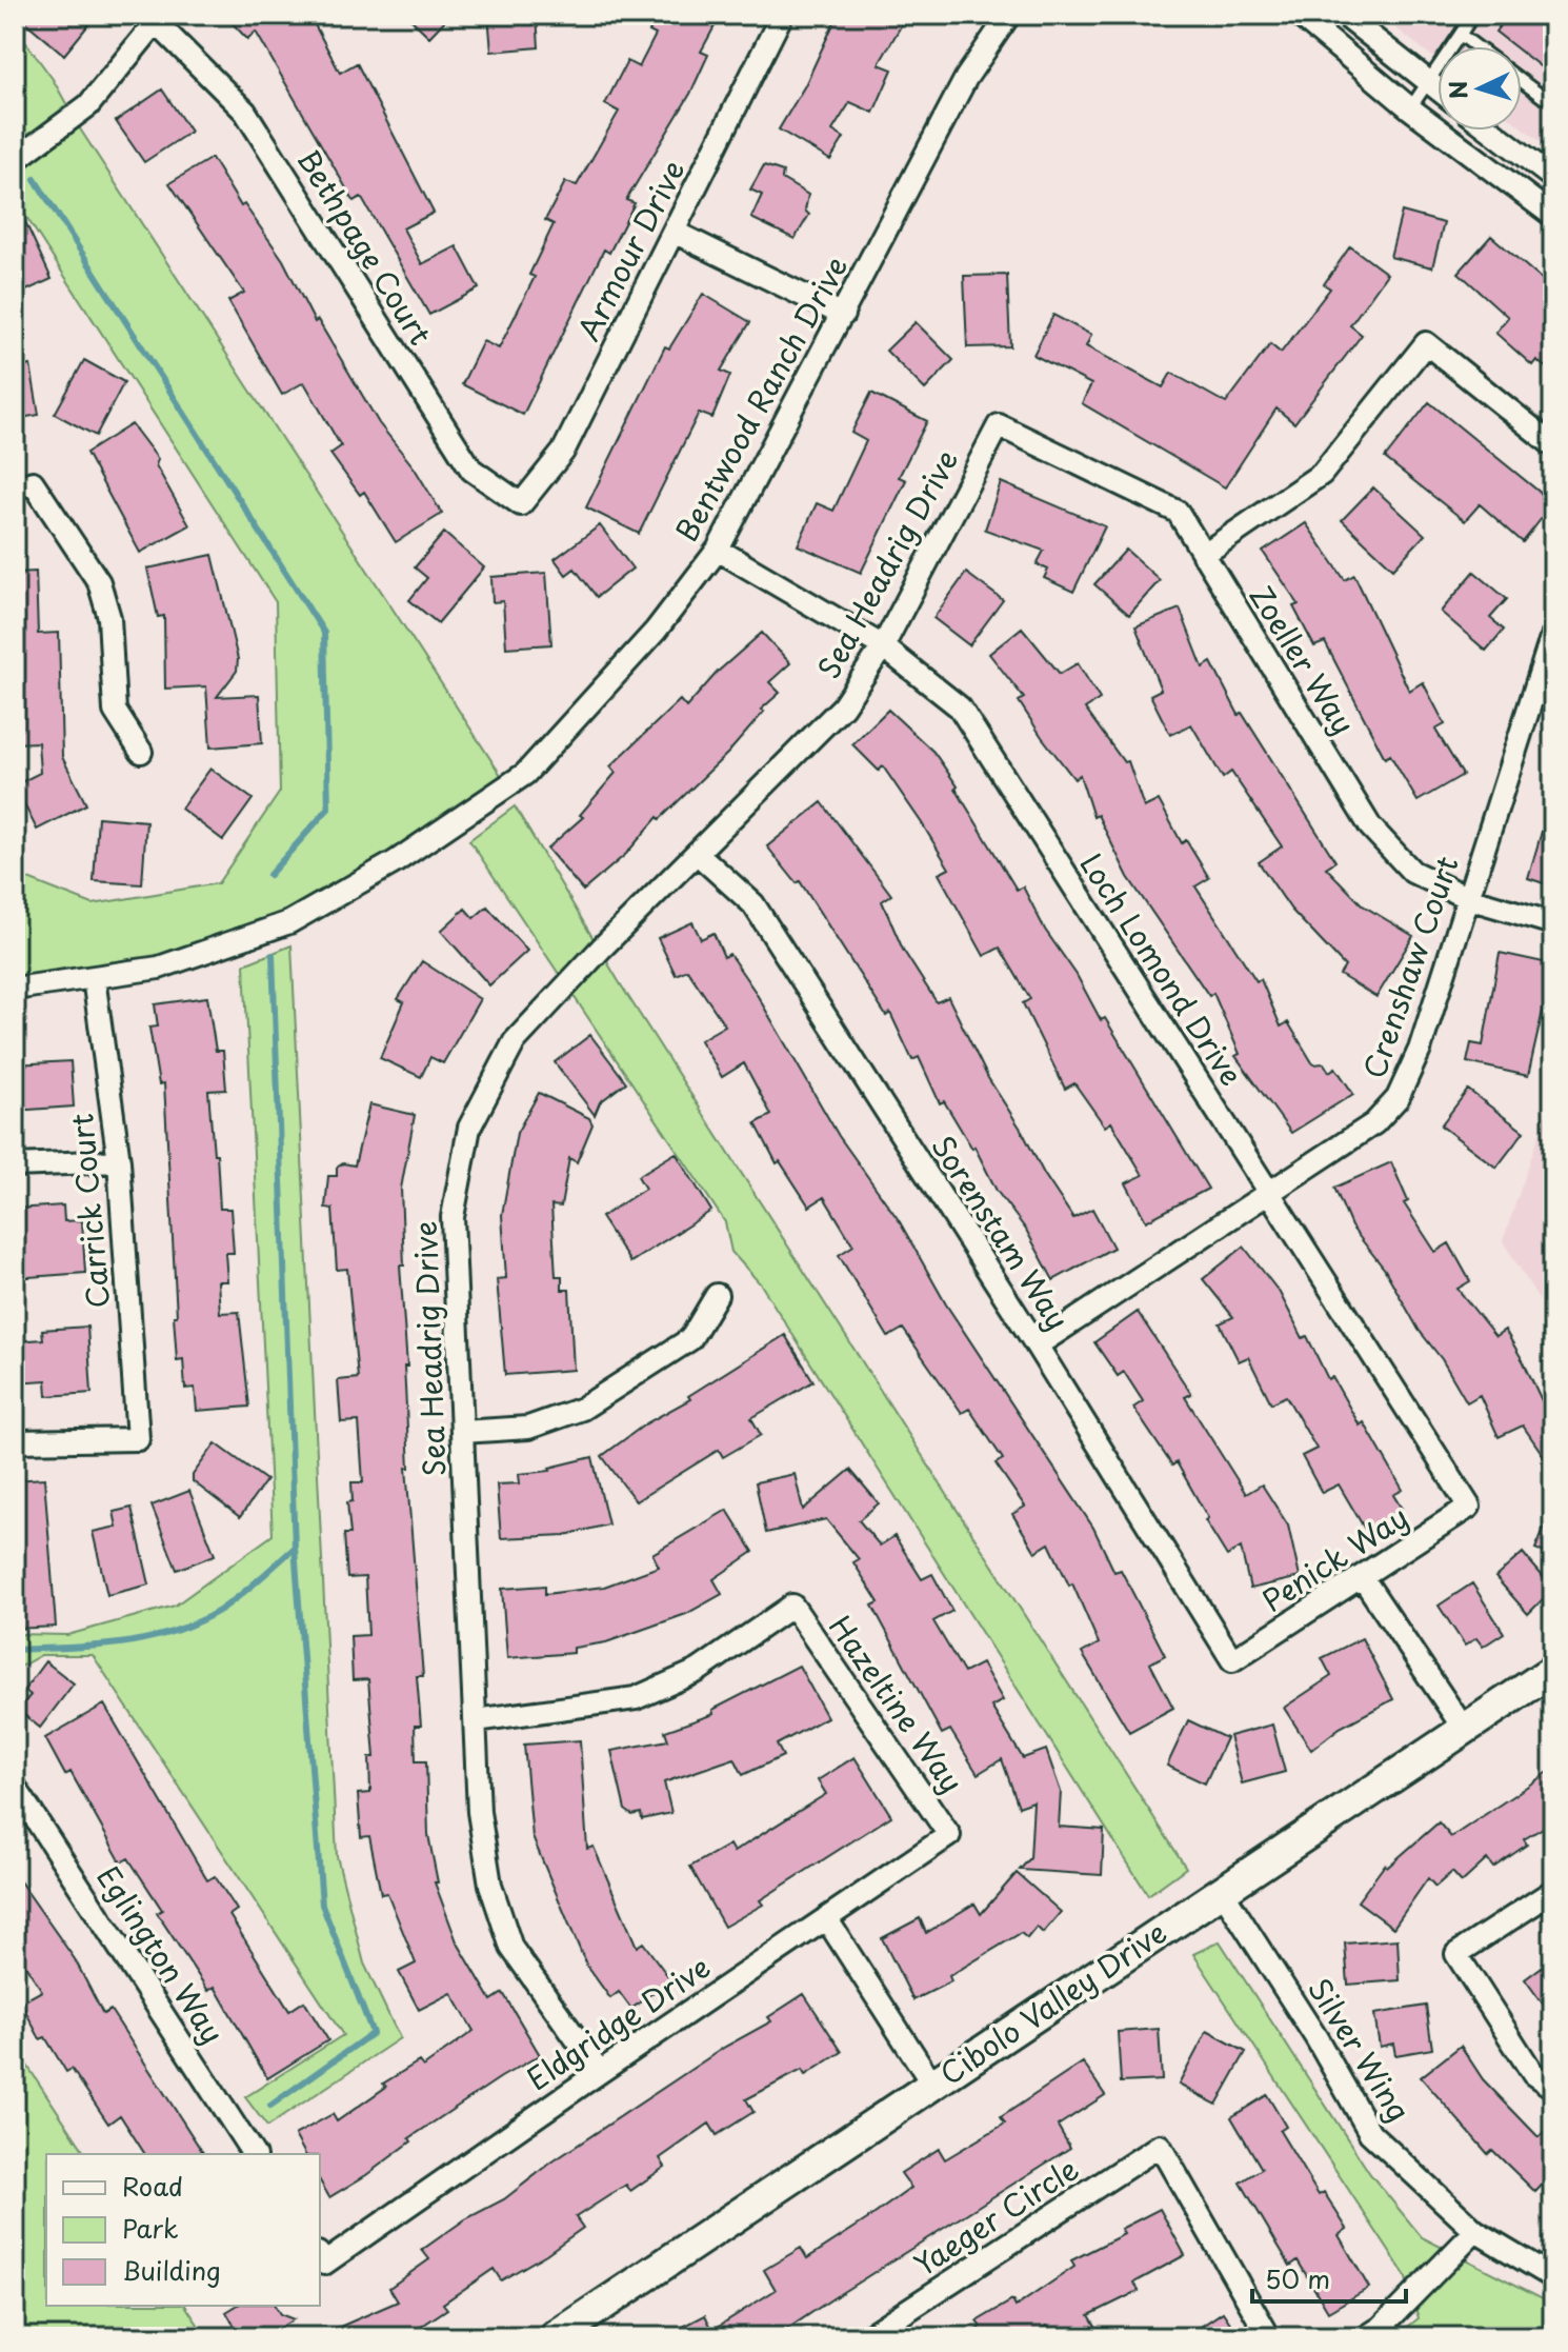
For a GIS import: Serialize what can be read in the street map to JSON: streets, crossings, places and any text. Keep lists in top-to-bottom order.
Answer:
{
  "streets": {
    "main road": ["Cibolo Valley Drive"],
    "street": [
      "Bethpage Court",
      "Armour Drive",
      "Bentwood Ranch Drive",
      "Sea Headrig Drive",
      "Zoeller Way",
      "Crenshaw Court",
      "Loch Lomond Drive",
      "Carrick Court",
      "Sorenstam Way",
      "Penick Way",
      "Hazeltine Way",
      "Eglington Way",
      "Eldgridge Drive",
      "Silver Wing",
      "Yaeger Circle"
    ]
  },
  "crossings": [
    ["Bethpage Court", "Armour Drive"],
    ["Bentwood Ranch Drive", "Loch Lomond Drive"],
    ["Bentwood Ranch Drive", "Carrick Court"],
    ["Sea Headrig Drive", "Zoeller Way"],
    ["Sea Headrig Drive", "Loch Lomond Drive"],
    ["Sea Headrig Drive", "Sorenstam Way"],
    ["Sea Headrig Drive", "Hazeltine Way"],
    ["Sea Headrig Drive", "Eldgridge Drive"],
    ["Zoeller Way", "Crenshaw Court"],
    ["Crenshaw Court", "Loch Lomond Drive"],
    ["Crenshaw Court", "Sorenstam Way"],
    ["Loch Lomond Drive", "Penick Way"],
    ["Sorenstam Way", "Penick Way"],
    ["Hazeltine Way", "Eldgridge Drive"],
    ["Cibolo Valley Drive", "Silver Wing"]
  ],
  "legend": ["Road", "Park", "Building"],
  "scale_bar": "50 m",
  "north": "left"
}
